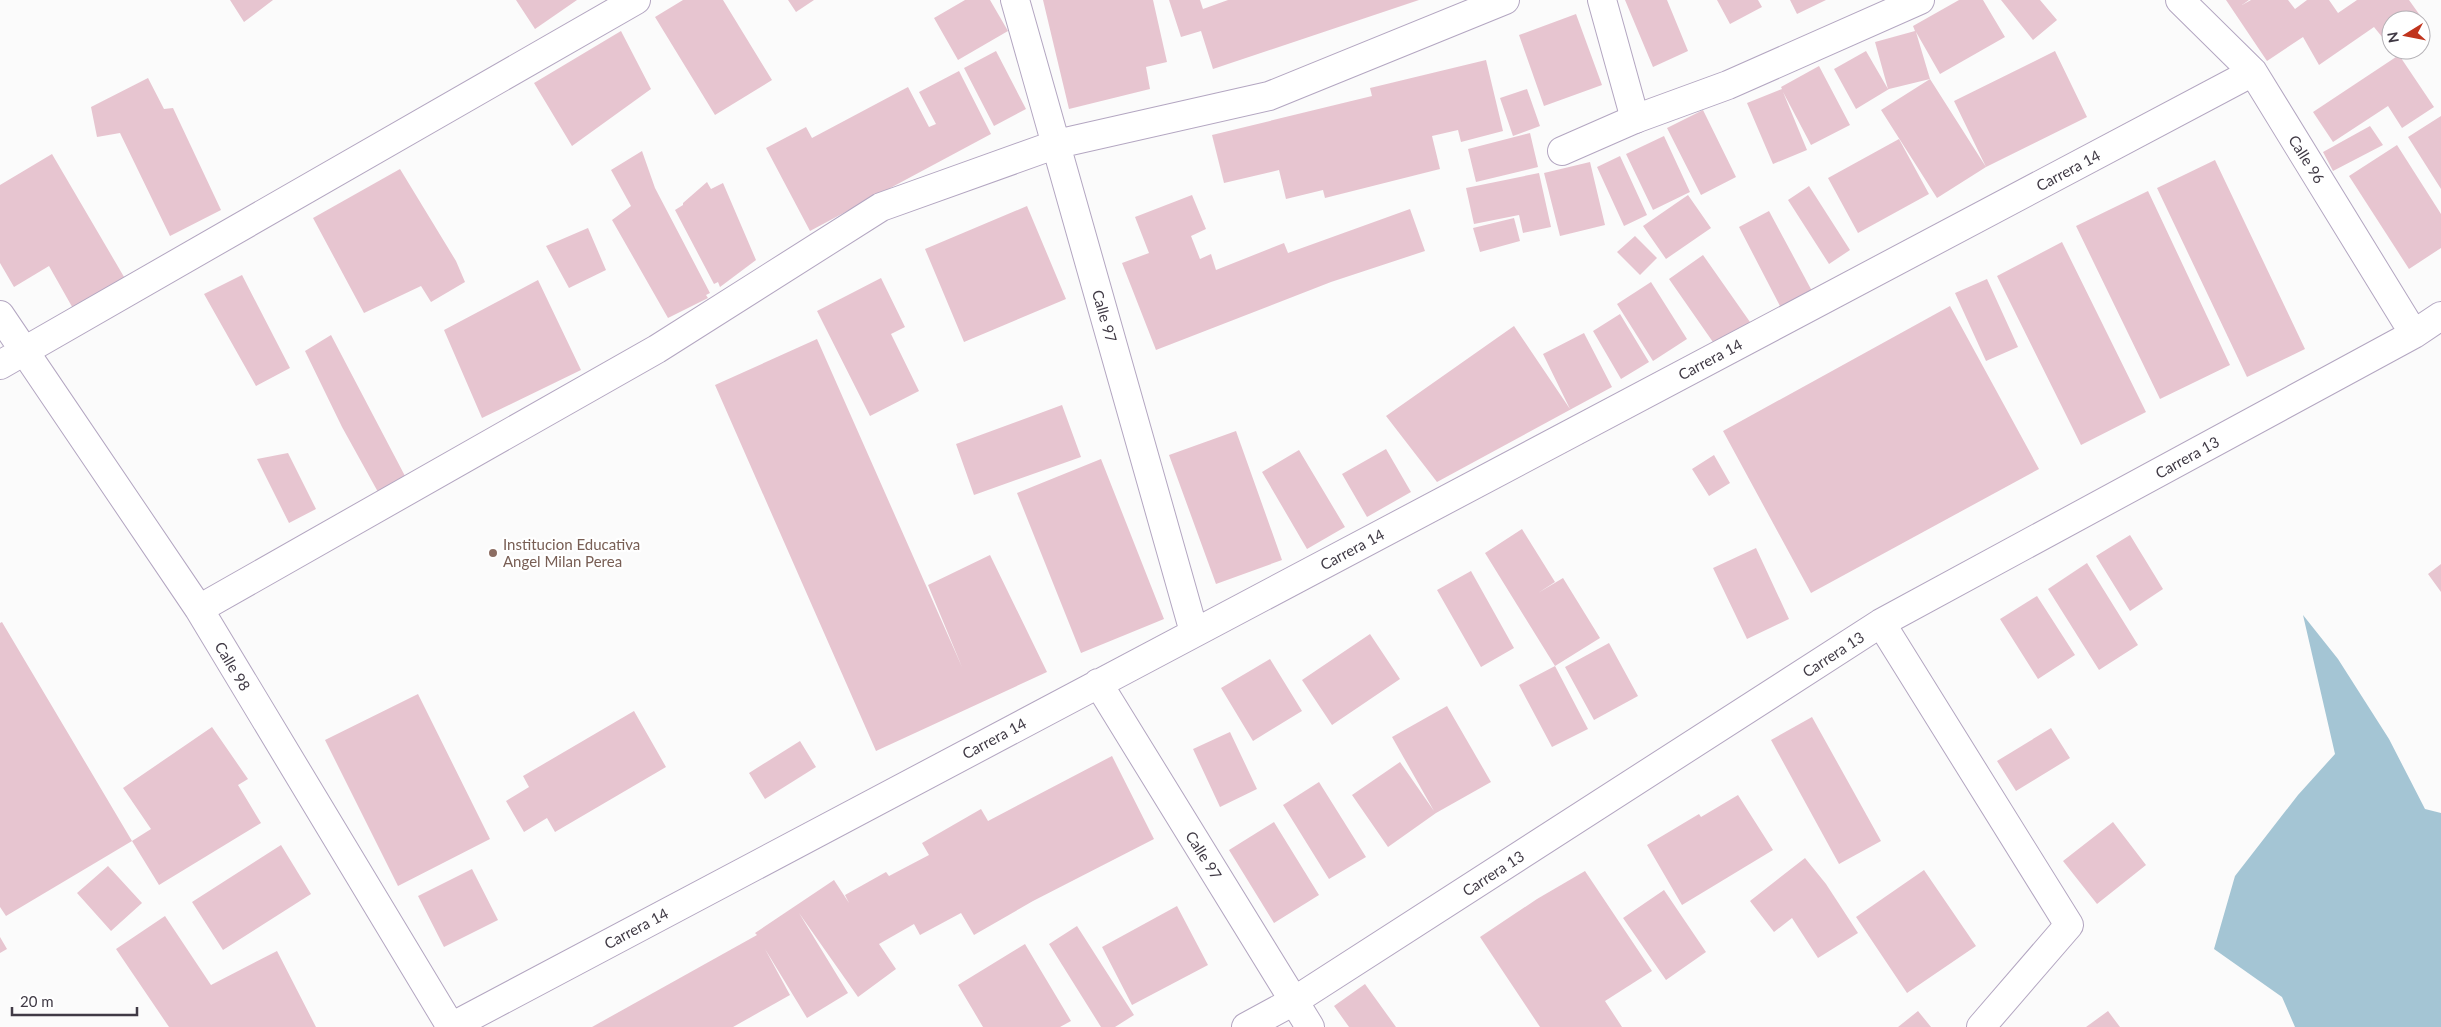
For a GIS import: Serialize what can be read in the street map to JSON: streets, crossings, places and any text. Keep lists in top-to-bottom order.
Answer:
{
  "streets": {
    "street": [
      "Calle 96",
      "Carrera 14",
      "Calle 97",
      "Carrera 13",
      "Calle 98"
    ]
  },
  "crossings": [
    ["Calle 96", "Carrera 14"],
    ["Calle 96", "Carrera 13"],
    ["Carrera 14", "Calle 97"],
    ["Carrera 14", "Calle 98"],
    ["Calle 97", "Carrera 13"]
  ],
  "places": ["Institucion Educativa Angel Milan Perea"],
  "scale_bar": "20 m",
  "north": "left"
}
